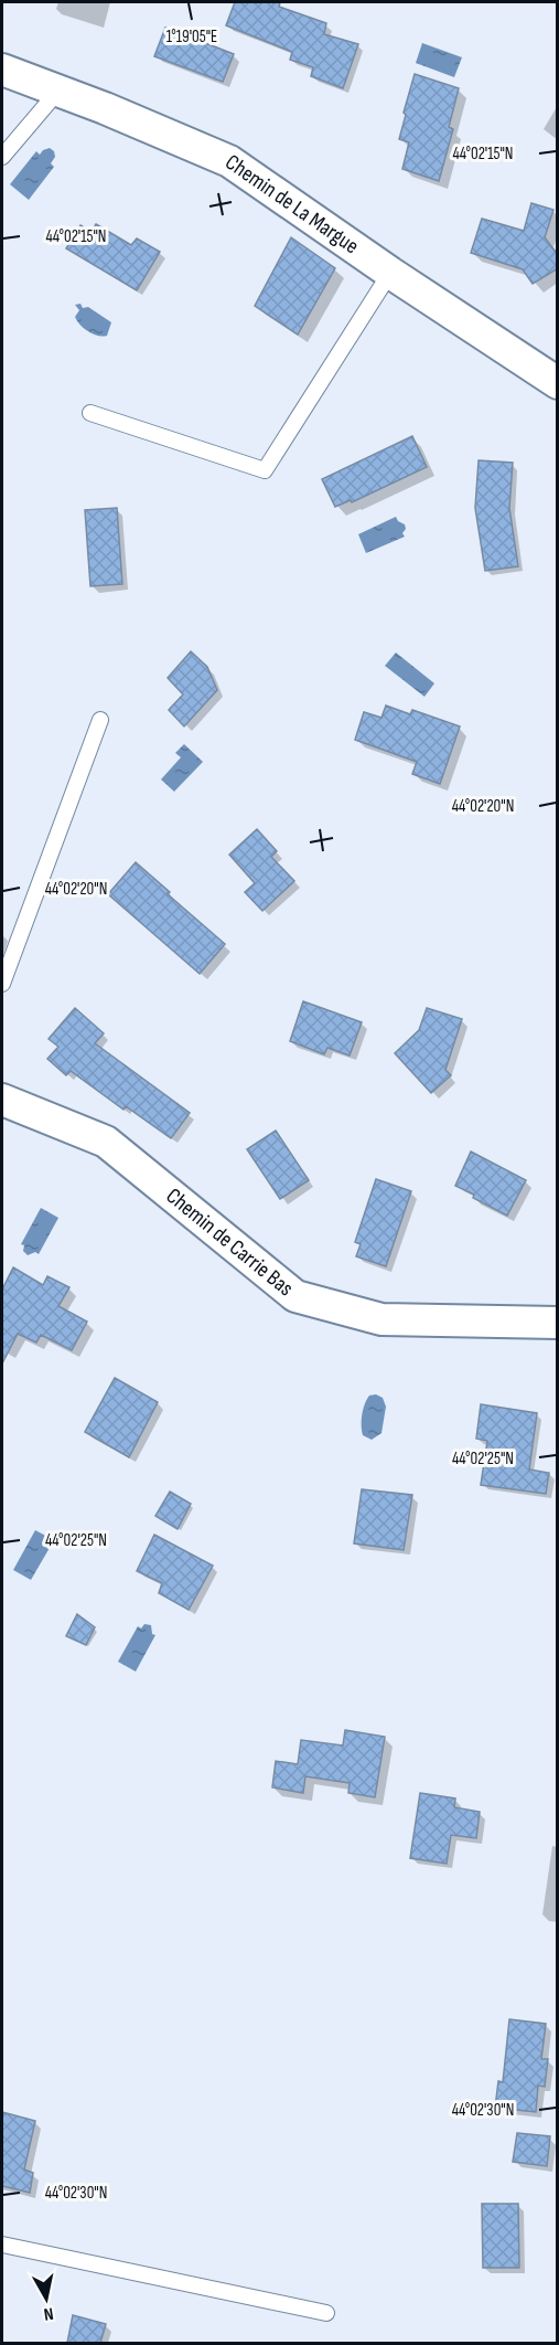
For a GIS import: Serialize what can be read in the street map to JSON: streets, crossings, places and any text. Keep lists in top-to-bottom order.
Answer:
{
  "streets": {
    "street": ["Chemin de La Margue", "Chemin de Carrie Bas"]
  },
  "north": "bottom",
  "coordinates": [
    "1°19'05\"E",
    "44°02'15\"N",
    "44°02'20\"N",
    "44°02'25\"N",
    "44°02'30\"N"
  ]
}
